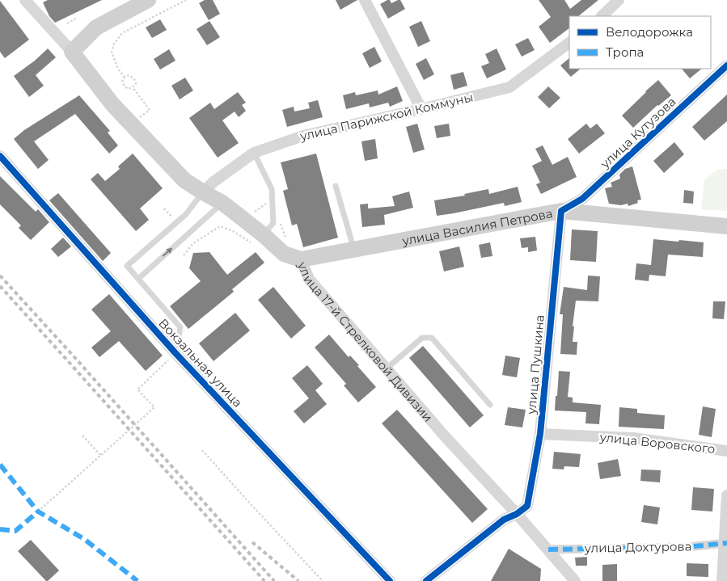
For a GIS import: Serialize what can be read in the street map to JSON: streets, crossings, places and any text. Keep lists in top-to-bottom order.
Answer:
{
  "streets": {
    "main road": ["улица Василия Петрова", "улица 17-й Стрелковой Дивизии"],
    "street": [
      "улица Парижской Коммуны",
      "улица Кутузова",
      "Вокзальная улица",
      "улица Пушкина",
      "улица Воровского",
      "улица Дохтурова"
    ]
  },
  "crossings": [
    ["улица Парижской Коммуны", "улица 17-й Стрелковой Дивизии"],
    ["улица Кутузова", "улица Василия Петрова"],
    ["улица Кутузова", "улица Пушкина"],
    ["улица Василия Петрова", "улица 17-й Стрелковой Дивизии"],
    ["улица Василия Петрова", "улица Пушкина"],
    ["улица 17-й Стрелковой Дивизии", "улица Пушкина"],
    ["улица 17-й Стрелковой Дивизии", "улица Дохтурова"],
    ["улица Пушкина", "улица Воровского"]
  ],
  "legend": ["Велодорожка", "Тропа"]
}
